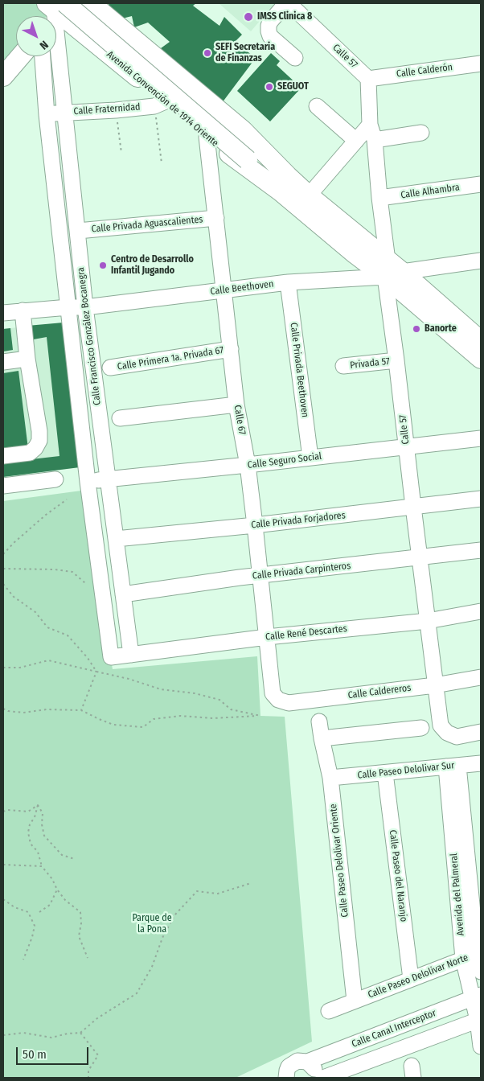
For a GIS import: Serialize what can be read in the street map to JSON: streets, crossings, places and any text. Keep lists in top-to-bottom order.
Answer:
{
  "streets": {
    "main road": ["Avenida Convención de 1914 Oriente"],
    "street": [
      "Calle 57",
      "Calle Calderón",
      "Calle Fraternidad",
      "Calle Alhambra",
      "Calle Privada Aguascalientes",
      "Calle Beethoven",
      "Calle Francisco González Bocanegra",
      "Calle Primera 1a. Privada 67",
      "Privada 57",
      "Calle Privada Beethoven",
      "Calle 67",
      "Calle Seguro Social",
      "Calle Privada Forjadores",
      "Calle Privada Carpinteros",
      "Calle René Descartes",
      "Calle Caldereros",
      "Calle Paseo Delolivar Sur",
      "Calle Paseo Delolivar Oriente",
      "Calle Paseo del Naranjo",
      "Avenida del Palmeral",
      "Calle Paseo Delolivar Norte",
      "Calle Canal Interceptor"
    ]
  },
  "crossings": [
    ["Calle 57", "Calle Calderón"],
    ["Calle 57", "Avenida Convención de 1914 Oriente"],
    ["Calle 57", "Calle Alhambra"],
    ["Calle 57", "Calle Beethoven"],
    ["Calle 57", "Privada 57"],
    ["Calle 57", "Calle Seguro Social"],
    ["Calle 57", "Calle Privada Forjadores"],
    ["Calle 57", "Calle Privada Carpinteros"],
    ["Calle 57", "Calle René Descartes"],
    ["Calle 57", "Calle Caldereros"],
    ["Avenida Convención de 1914 Oriente", "Calle Fraternidad"],
    ["Avenida Convención de 1914 Oriente", "Calle Beethoven"],
    ["Avenida Convención de 1914 Oriente", "Calle Francisco González Bocanegra"],
    ["Avenida Convención de 1914 Oriente", "Calle 67"],
    ["Calle Fraternidad", "Calle Francisco González Bocanegra"],
    ["Calle Privada Aguascalientes", "Calle Francisco González Bocanegra"],
    ["Calle Privada Aguascalientes", "Calle 67"],
    ["Calle Beethoven", "Calle Francisco González Bocanegra"],
    ["Calle Beethoven", "Calle Privada Beethoven"],
    ["Calle Beethoven", "Calle 67"],
    ["Calle Francisco González Bocanegra", "Calle Seguro Social"],
    ["Calle Francisco González Bocanegra", "Calle Privada Forjadores"],
    ["Calle Francisco González Bocanegra", "Calle Privada Carpinteros"],
    ["Calle Francisco González Bocanegra", "Calle René Descartes"],
    ["Calle Primera 1a. Privada 67", "Calle 67"],
    ["Calle Privada Beethoven", "Calle Seguro Social"],
    ["Calle 67", "Calle Seguro Social"],
    ["Calle 67", "Calle Privada Forjadores"],
    ["Calle 67", "Calle Privada Carpinteros"],
    ["Calle 67", "Calle René Descartes"],
    ["Calle 67", "Calle Caldereros"],
    ["Calle Paseo Delolivar Sur", "Calle Paseo Delolivar Oriente"],
    ["Calle Paseo Delolivar Sur", "Calle Paseo del Naranjo"],
    ["Calle Paseo Delolivar Sur", "Avenida del Palmeral"],
    ["Calle Paseo Delolivar Oriente", "Calle Paseo Delolivar Norte"],
    ["Calle Paseo del Naranjo", "Calle Paseo Delolivar Norte"],
    ["Avenida del Palmeral", "Calle Paseo Delolivar Norte"],
    ["Avenida del Palmeral", "Calle Canal Interceptor"]
  ],
  "parks": ["Parque de la Pona"],
  "places": [
    "IMSS Clinica 8",
    "SEFI Secretaria de Finanzas",
    "SEGUOT",
    "Centro de Desarrollo Infantil Jugando",
    "Banorte"
  ],
  "scale_bar": "50 m",
  "north": "bottom right"
}
